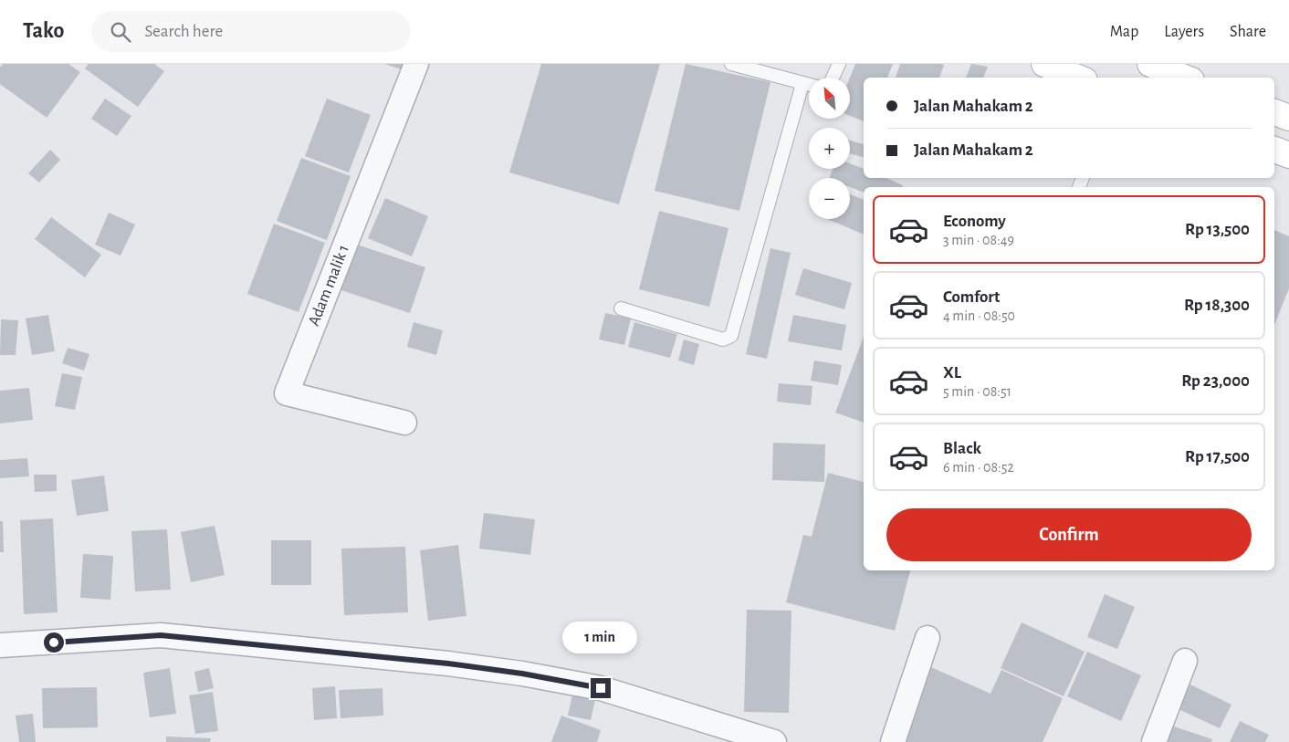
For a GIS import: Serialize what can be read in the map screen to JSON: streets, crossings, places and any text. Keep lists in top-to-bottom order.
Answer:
{
  "streets": {
    "street": ["Adam malik 1"]
  },
  "north": "top left",
  "page": {
    "header": "Tako",
    "search": "Search here",
    "nav": ["Map", "Layers", "Share"],
    "map_buttons": ["+", "−"],
    "banner": ["Jalan Mahakam 2", "Jalan Mahakam 2"],
    "list": [
      {
        "name": "Economy",
        "note": "3 min · 08:49",
        "value": "Rp 13,500"
      },
      {
        "name": "Comfort",
        "note": "4 min · 08:50",
        "value": "Rp 18,300"
      },
      {
        "name": "XL",
        "note": "5 min · 08:51",
        "value": "Rp 23,000"
      },
      {
        "name": "Black",
        "note": "6 min · 08:52",
        "value": "Rp 17,500"
      }
    ],
    "buttons": "Confirm",
    "bubble": "1 min"
  }
}
